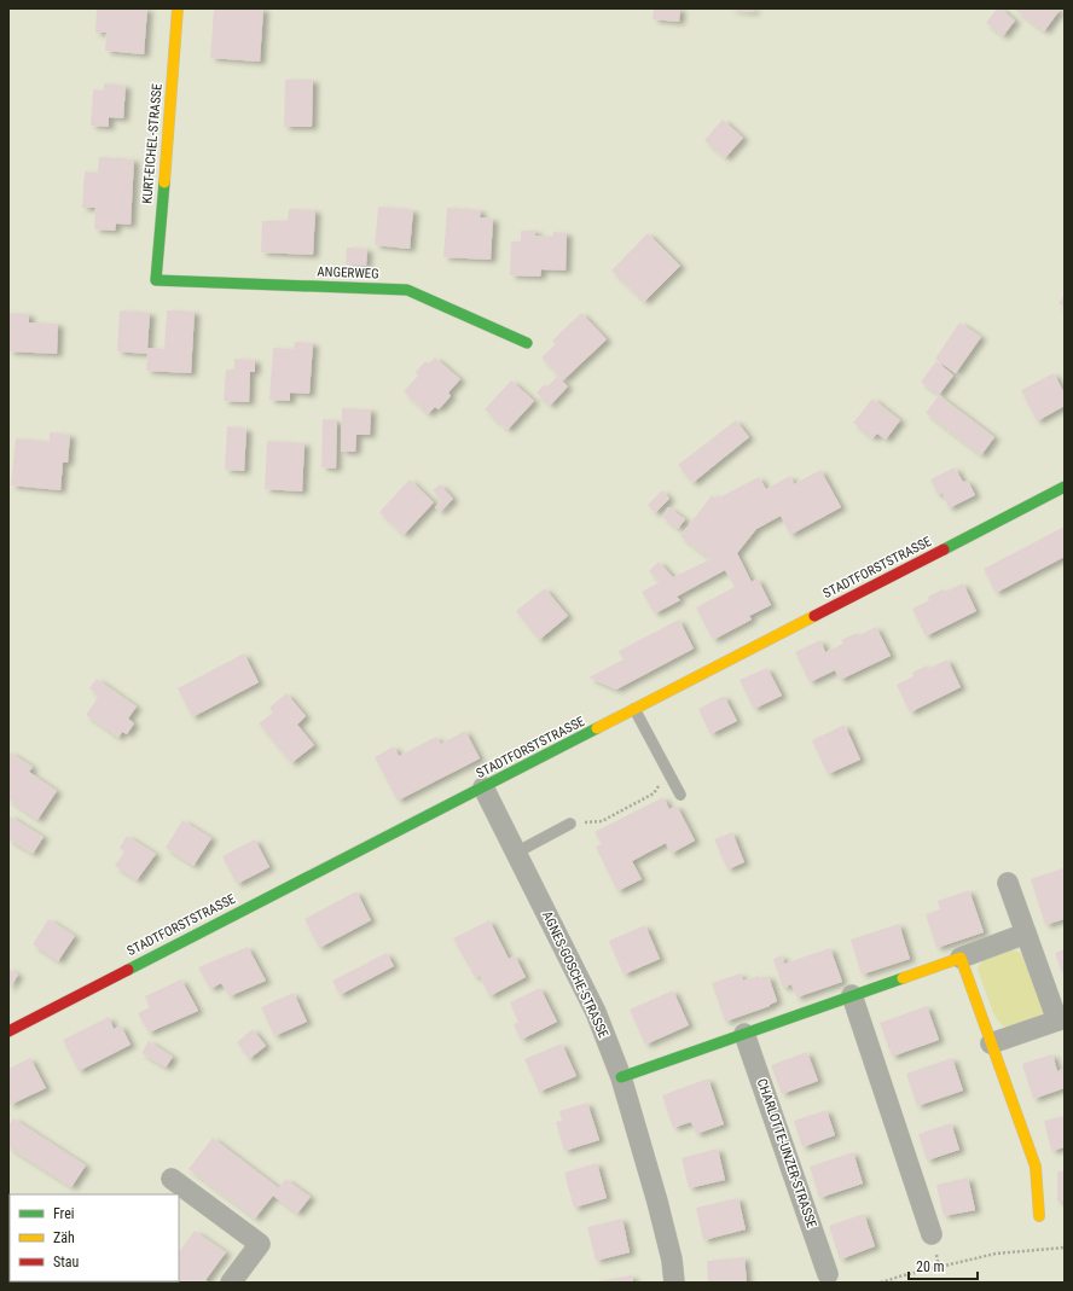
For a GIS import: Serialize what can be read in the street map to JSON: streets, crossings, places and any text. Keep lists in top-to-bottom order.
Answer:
{
  "streets": {
    "street": [
      "KURT-EICHEL-STRASSE",
      "ANGERWEG",
      "STADTFORSTSTRASSE",
      "AGNES-GOSCHE-STRASSE",
      "CHARLOTTE-UNZER-STRASSE"
    ]
  },
  "crossings": [
    ["KURT-EICHEL-STRASSE", "ANGERWEG"],
    ["STADTFORSTSTRASSE", "AGNES-GOSCHE-STRASSE"]
  ],
  "legend": ["Frei", "Zäh", "Stau"],
  "scale_bar": "20 m"
}
